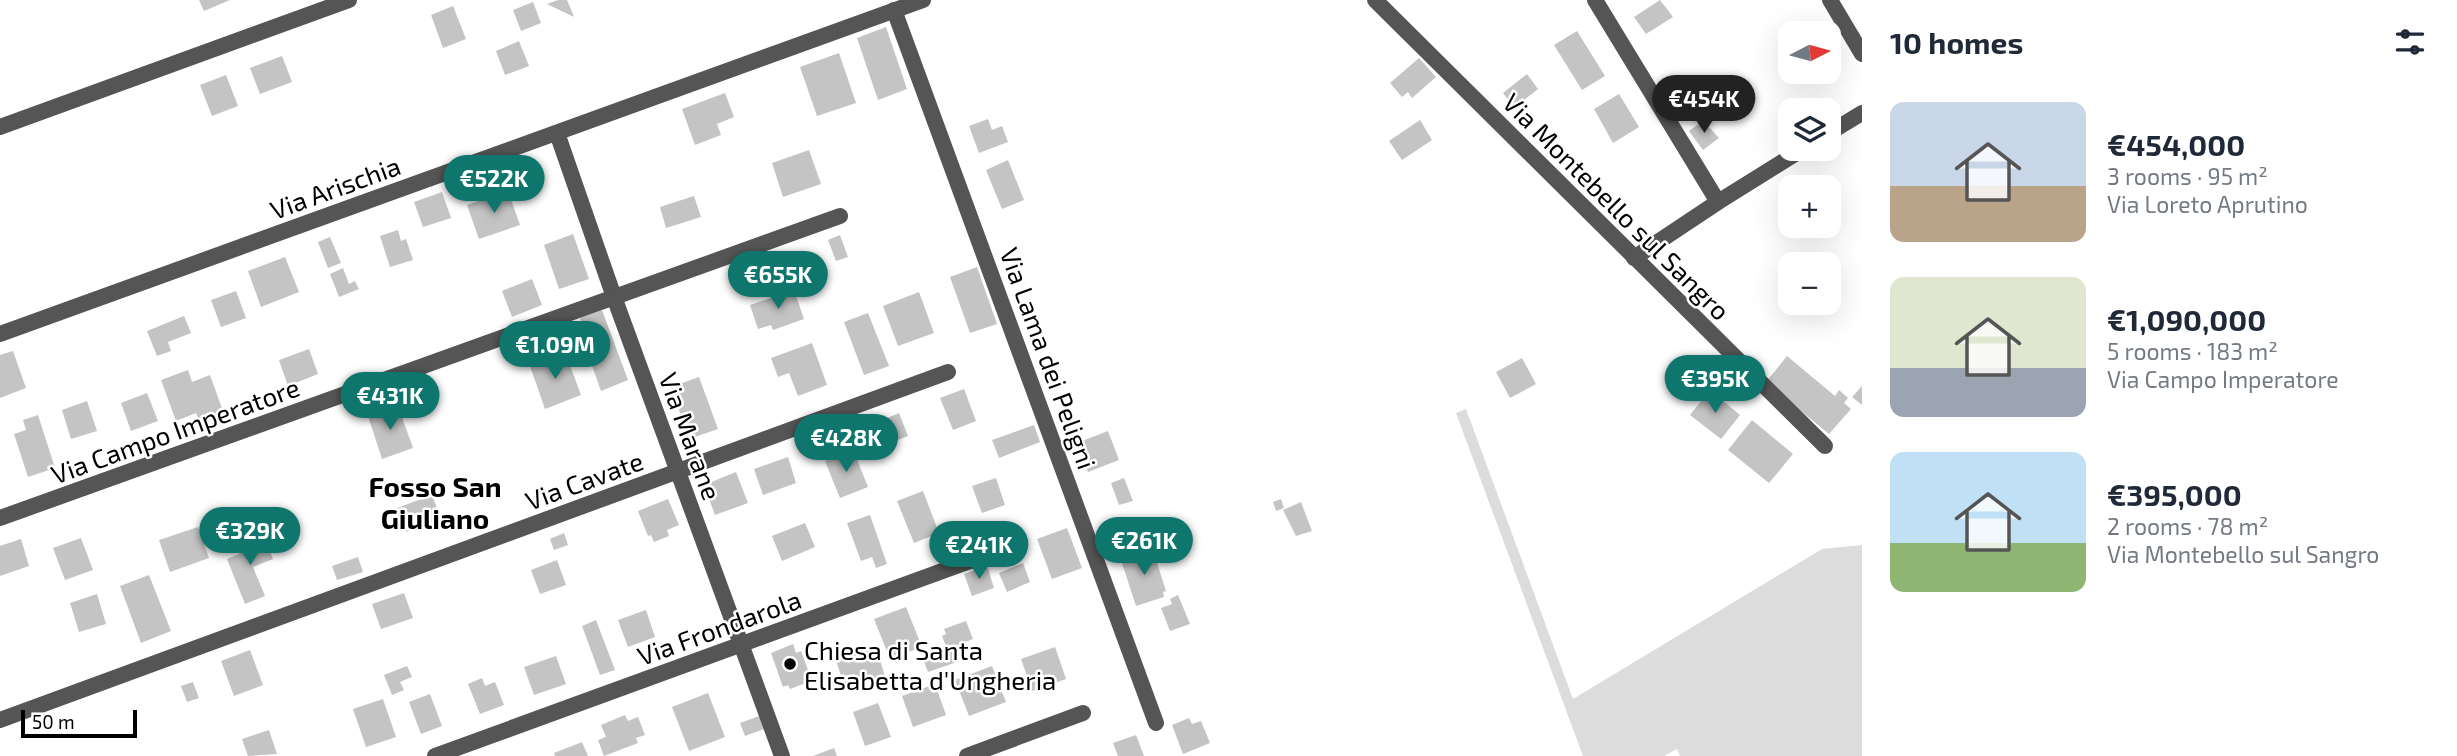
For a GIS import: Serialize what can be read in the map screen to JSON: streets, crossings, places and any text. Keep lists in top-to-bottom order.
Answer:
{
  "streets": {
    "street": [
      "Via Arischia",
      "Via Montebello sul Sangro",
      "Via Lama dei Peligni",
      "Via Campo Imperatore",
      "Via Marane",
      "Via Cavate",
      "Via Frondarola"
    ]
  },
  "crossings": [
    ["Via Arischia", "Via Lama dei Peligni"],
    ["Via Arischia", "Via Marane"],
    ["Via Campo Imperatore", "Via Marane"],
    ["Via Marane", "Via Cavate"],
    ["Via Marane", "Via Frondarola"]
  ],
  "districts": ["Fosso San Giuliano"],
  "places": ["Chiesa di Santa Elisabetta d'Ungheria"],
  "scale_bar": "50 m",
  "north": "right",
  "page": {
    "heading": "10 homes",
    "map_buttons": ["+", "−"],
    "price": [
      "€454K",
      "€522K",
      "€655K",
      "€1.09M",
      "€395K",
      "€431K",
      "€428K",
      "€329K",
      "€261K",
      "€241K"
    ],
    "list": [
      {
        "name": "€454,000",
        "note": "3 rooms · 95 m² · Via Loreto Aprutino"
      },
      {
        "name": "€1,090,000",
        "note": "5 rooms · 183 m² · Via Campo Imperatore"
      },
      {
        "name": "€395,000",
        "note": "2 rooms · 78 m² · Via Montebello sul Sangro"
      }
    ],
    "scale": "50 m"
  }
}
